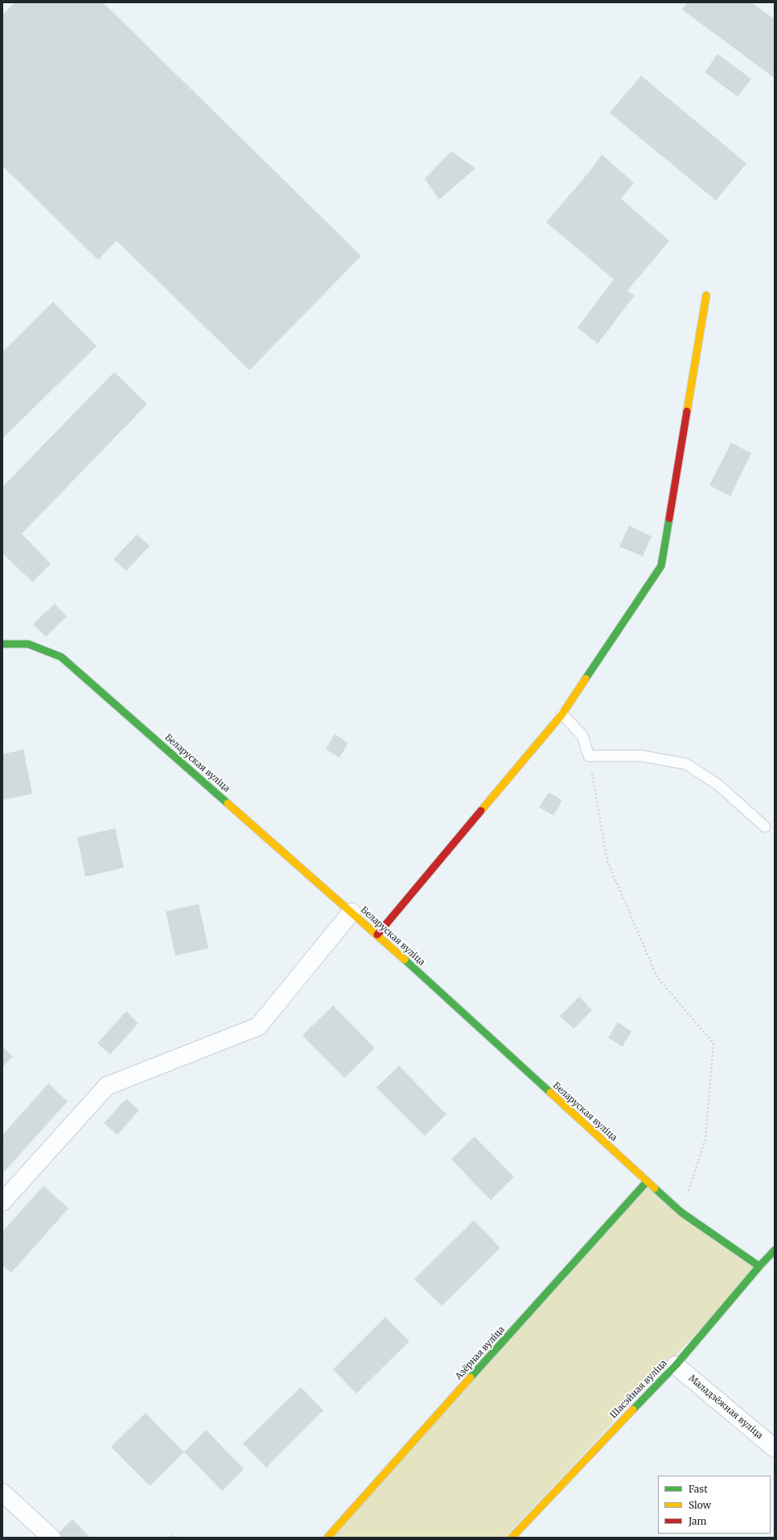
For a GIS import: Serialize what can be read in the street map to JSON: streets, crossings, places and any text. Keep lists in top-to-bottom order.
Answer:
{
  "streets": {
    "street": [
      "Беларуская вуліца",
      "Азёрная вуліца",
      "Шасэйная вуліца",
      "Маладзёжная вуліца"
    ]
  },
  "crossings": [
    ["Беларуская вуліца", "Азёрная вуліца"],
    ["Беларуская вуліца", "Шасэйная вуліца"],
    ["Шасэйная вуліца", "Маладзёжная вуліца"]
  ],
  "legend": ["Fast", "Slow", "Jam"]
}
